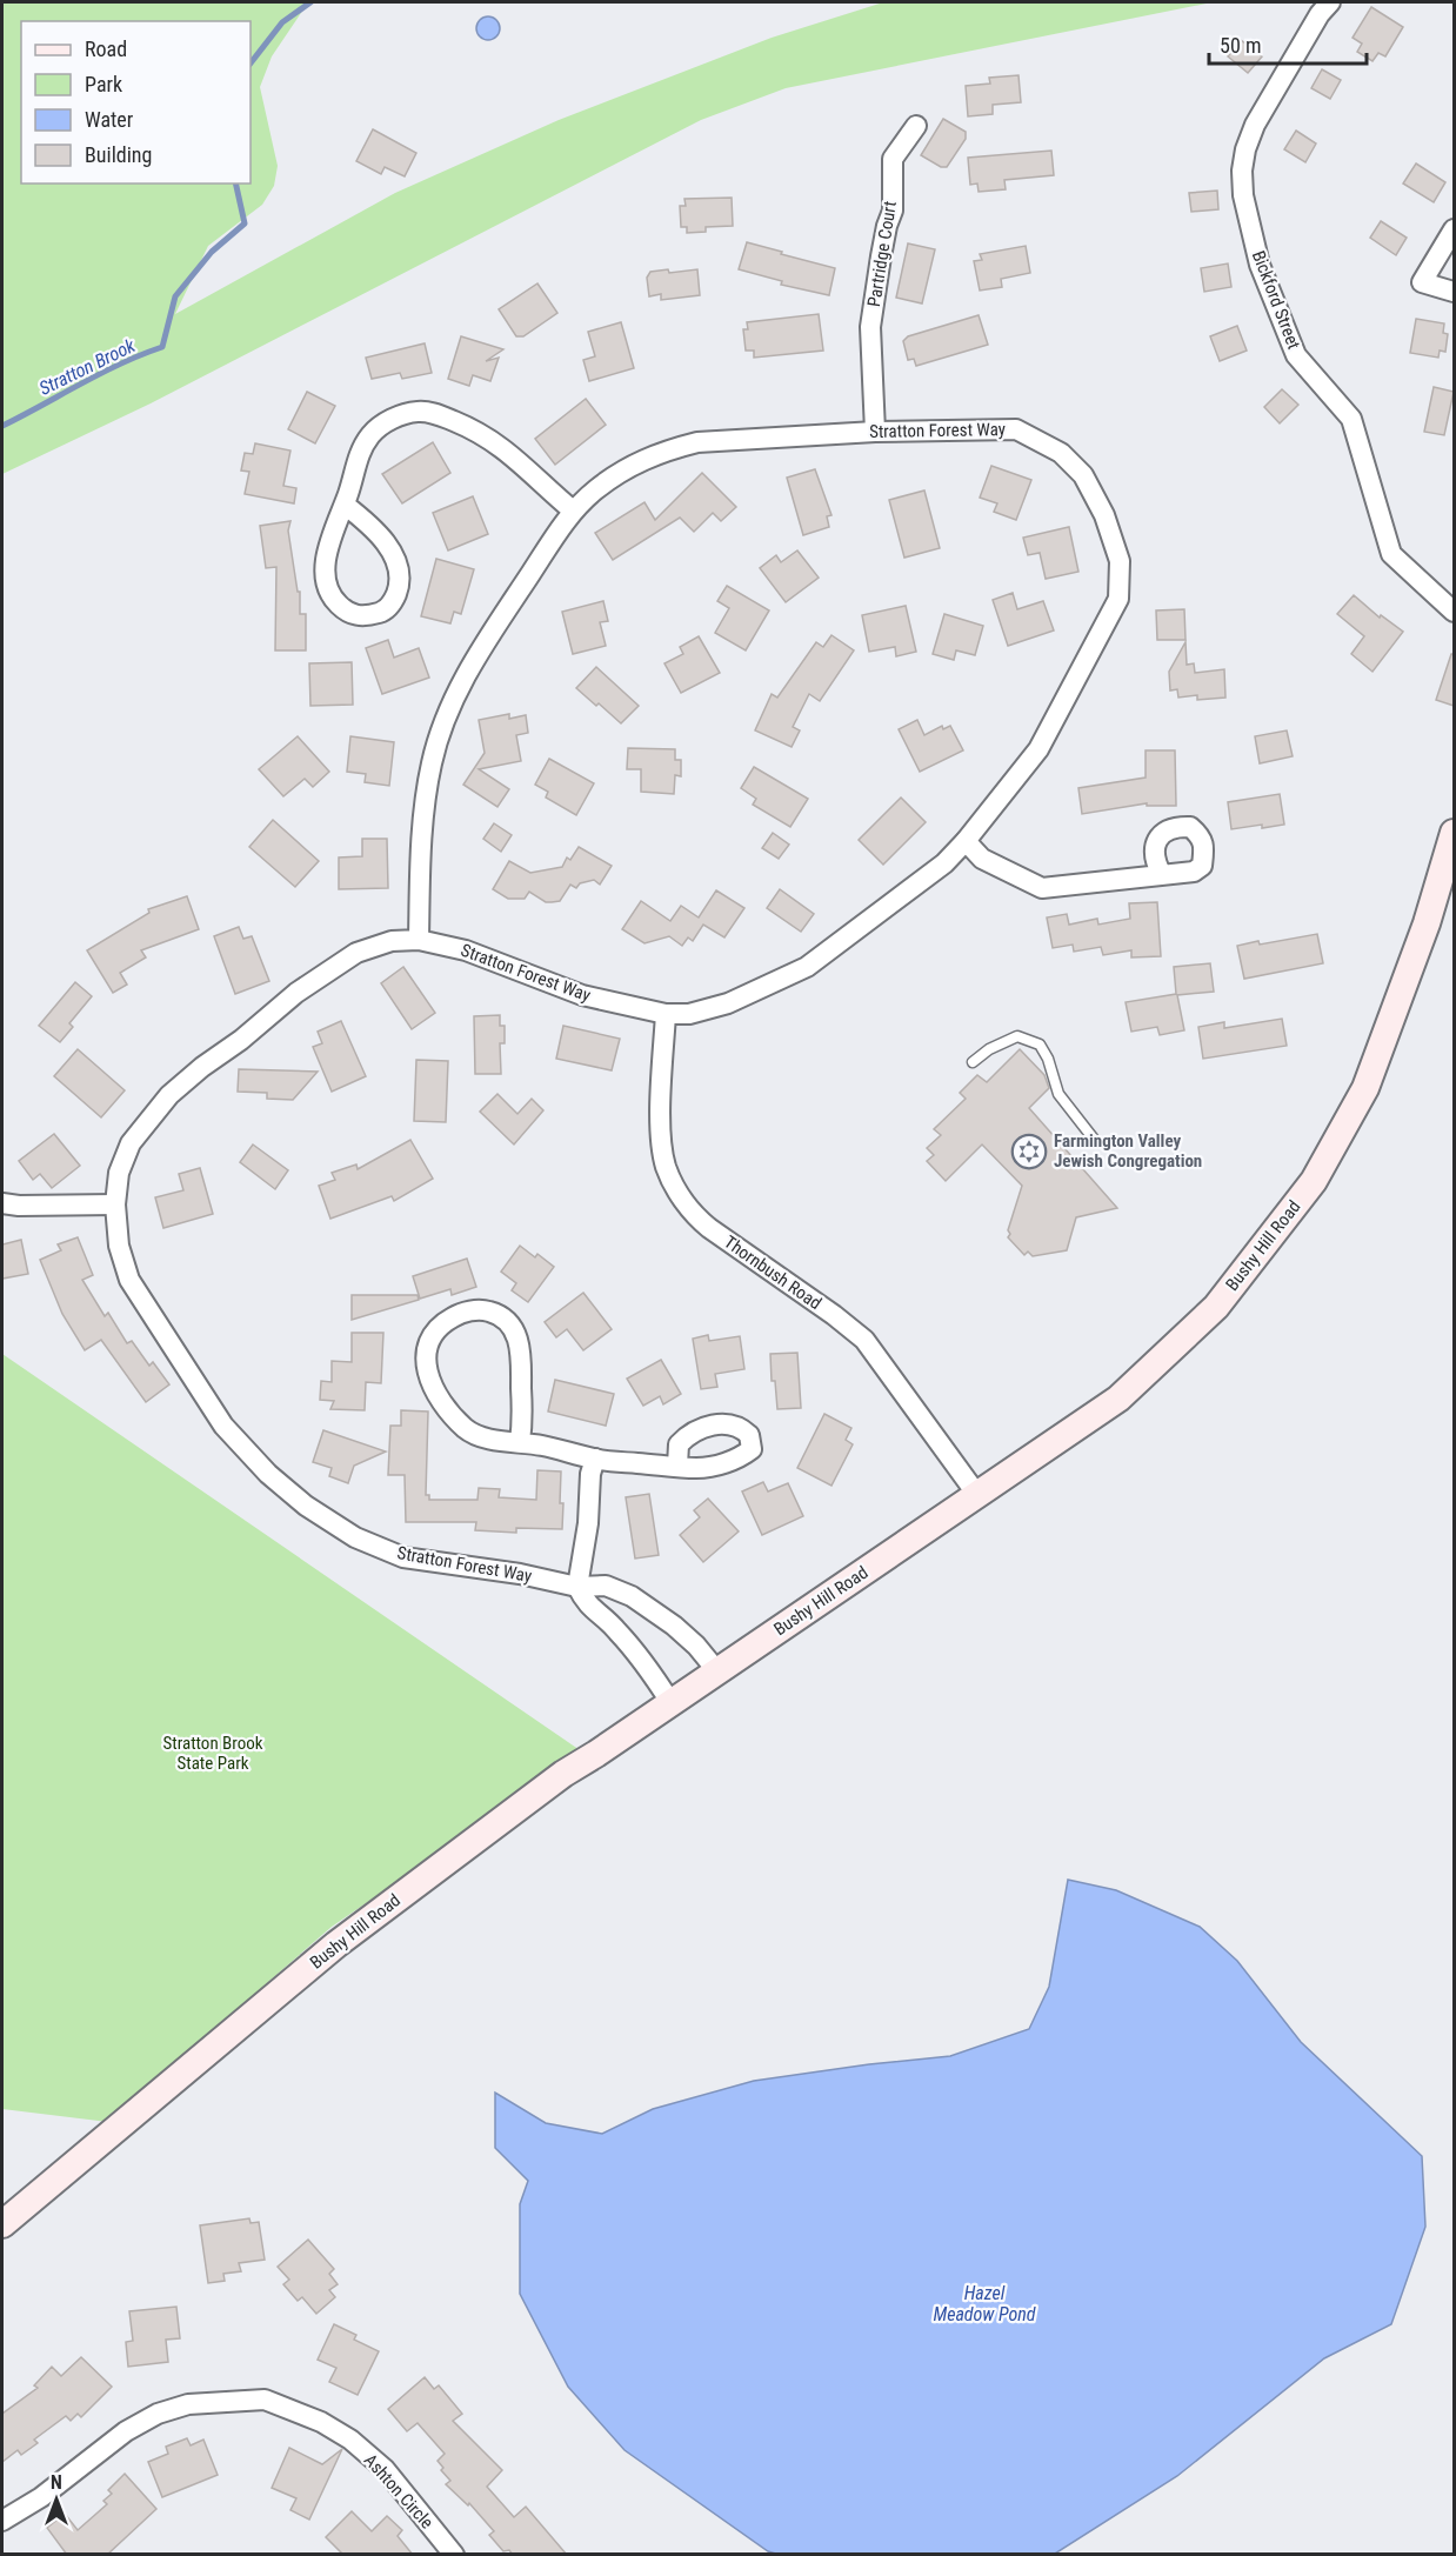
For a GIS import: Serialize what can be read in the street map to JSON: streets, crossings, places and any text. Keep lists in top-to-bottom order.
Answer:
{
  "streets": {
    "main road": ["Bushy Hill Road"],
    "street": [
      "Partridge Court",
      "Bickford Street",
      "Stratton Forest Way",
      "Thornbush Road",
      "Ashton Circle"
    ]
  },
  "crossings": [
    ["Partridge Court", "Stratton Forest Way"],
    ["Stratton Forest Way", "Bushy Hill Road"],
    ["Stratton Forest Way", "Thornbush Road"],
    ["Bushy Hill Road", "Thornbush Road"]
  ],
  "water": ["Stratton Brook", "Hazel Meadow Pond"],
  "parks": ["Stratton Brook State Park"],
  "places": {
    "synagogue": ["Farmington Valley Jewish Congregation"]
  },
  "legend": [
    "Road",
    "Park",
    "Water",
    "Building"
  ],
  "scale_bar": "50 m",
  "north": "top"
}
